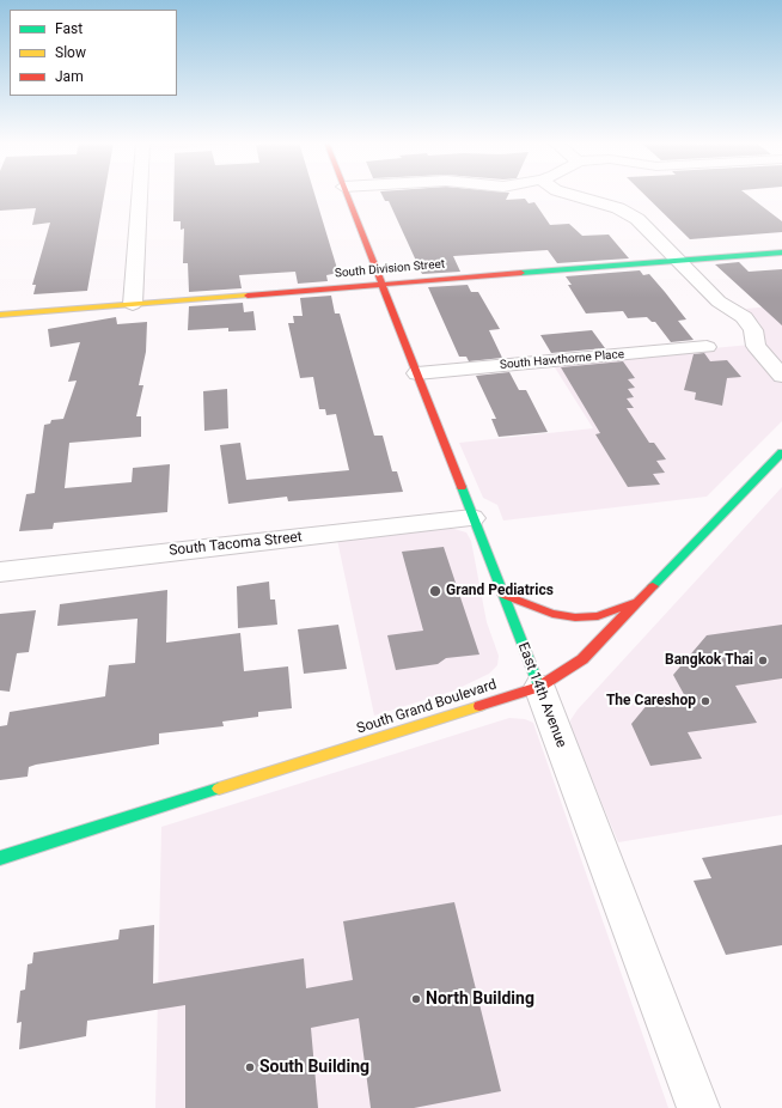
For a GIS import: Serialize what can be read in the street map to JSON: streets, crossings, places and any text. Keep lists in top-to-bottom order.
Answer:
{
  "streets": {
    "street": [
      "South Division Street",
      "South Hawthorne Place",
      "South Tacoma Street",
      "East 14th Avenue",
      "South Grand Boulevard"
    ]
  },
  "crossings": [
    ["South Division Street", "East 14th Avenue"],
    ["South Hawthorne Place", "East 14th Avenue"],
    ["South Tacoma Street", "East 14th Avenue"],
    ["East 14th Avenue", "South Grand Boulevard"]
  ],
  "places": [
    "Grand Pediatrics",
    "Bangkok Thai",
    "The Careshop",
    "North Building",
    "South Building"
  ],
  "legend": ["Fast", "Slow", "Jam"]
}
